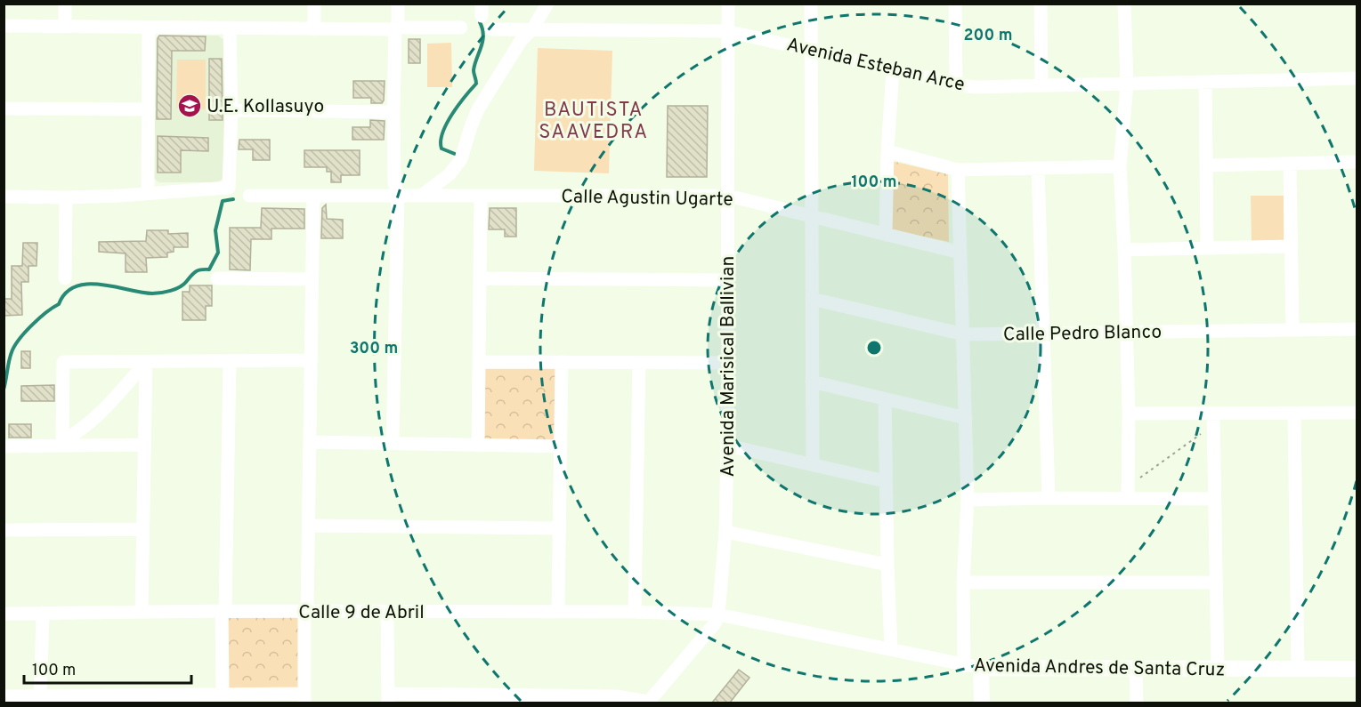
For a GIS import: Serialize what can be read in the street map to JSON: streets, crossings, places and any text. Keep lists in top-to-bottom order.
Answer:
{
  "streets": {
    "street": [
      "Avenida Esteban Arce",
      "Calle Agustin Ugarte",
      "Calle Pedro Blanco",
      "Avenida Marisical Ballivian",
      "Calle 9 de Abril",
      "Avenida Andres de Santa Cruz"
    ]
  },
  "crossings": [
    ["Avenida Esteban Arce", "Avenida Marisical Ballivian"],
    ["Calle Agustin Ugarte", "Avenida Marisical Ballivian"],
    ["Avenida Marisical Ballivian", "Calle 9 de Abril"],
    ["Avenida Marisical Ballivian", "Avenida Andres de Santa Cruz"],
    ["Calle 9 de Abril", "Avenida Andres de Santa Cruz"]
  ],
  "districts": ["BAUTISTA SAAVEDRA"],
  "places": {
    "school or university": ["U.E. Kollasuyo"]
  },
  "scale_bar": "100 m",
  "rings": ["200 m", "100 m", "300 m"]
}
